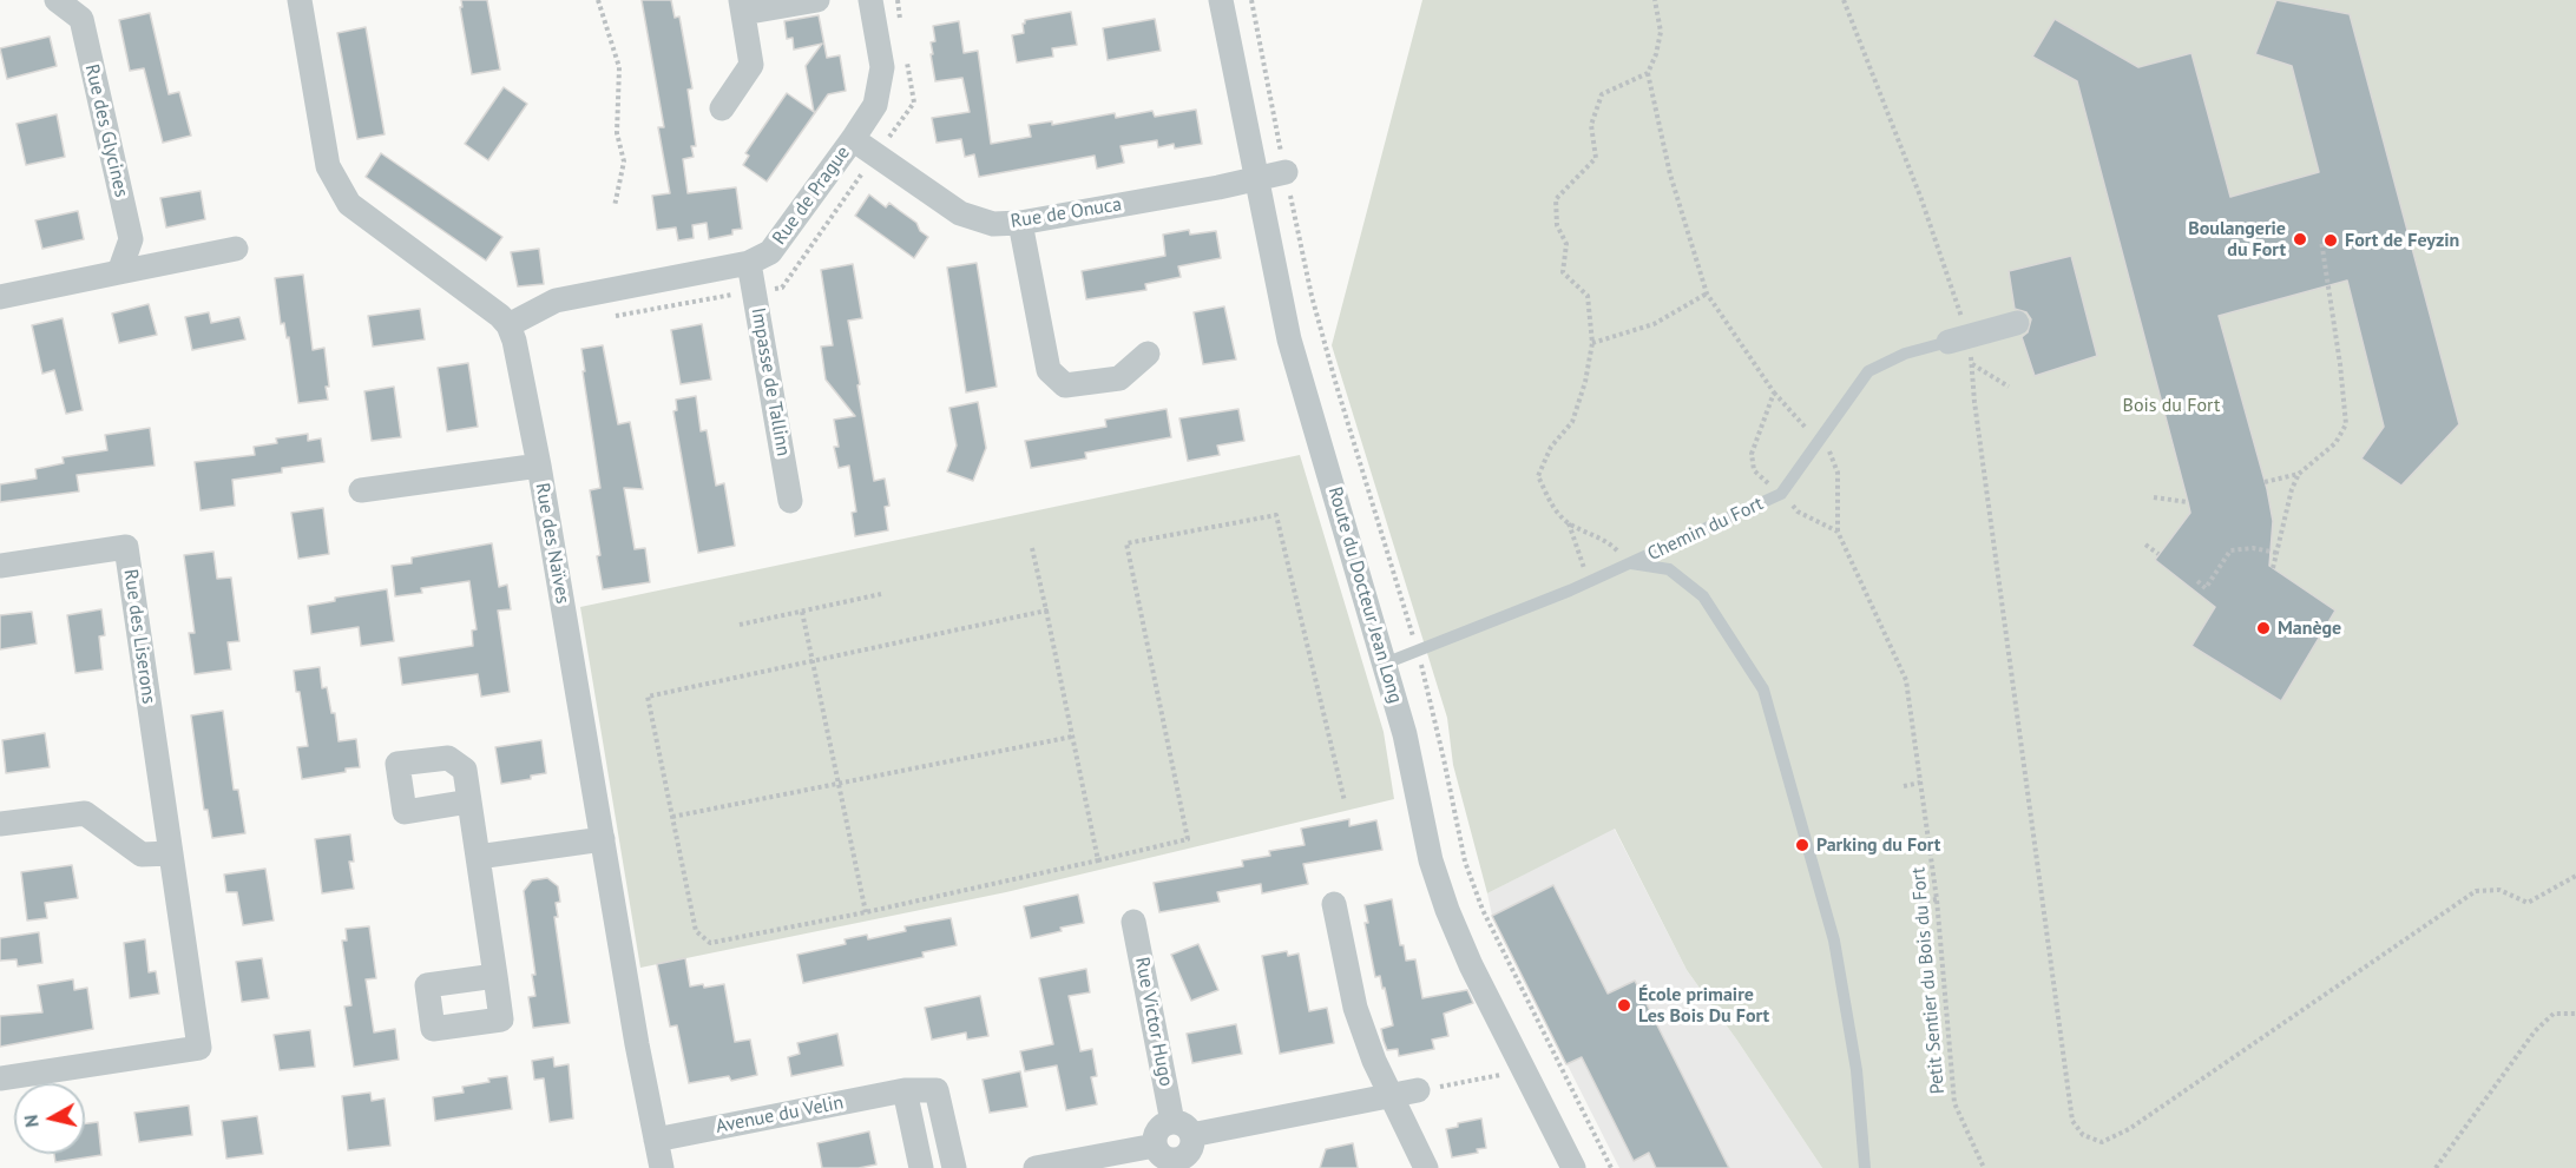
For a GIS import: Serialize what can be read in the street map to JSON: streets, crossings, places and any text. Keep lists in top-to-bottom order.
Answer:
{
  "streets": {
    "street": [
      "Rue des Glycines",
      "Rue de Prague",
      "Rue de Onuca",
      "Impasse de Tallinn",
      "Chemin du Fort",
      "Rue des Naïves",
      "Route du Docteur Jean Long",
      "Rue des Liserons",
      "Rue Victor Hugo",
      "Avenue du Velin"
    ],
    "path": ["Petit Sentier du Bois du Fort"]
  },
  "crossings": [
    ["Rue de Prague", "Rue de Onuca"],
    ["Rue de Prague", "Impasse de Tallinn"],
    ["Rue de Prague", "Rue des Naïves"],
    ["Rue de Onuca", "Route du Docteur Jean Long"],
    ["Chemin du Fort", "Route du Docteur Jean Long"],
    ["Rue des Naïves", "Avenue du Velin"]
  ],
  "parks": ["Bois du Fort"],
  "places": [
    "Boulangerie du Fort",
    "Fort de Feyzin",
    "Manège",
    "Parking du Fort",
    "École primaire Les Bois Du Fort"
  ],
  "north": "left"
}
